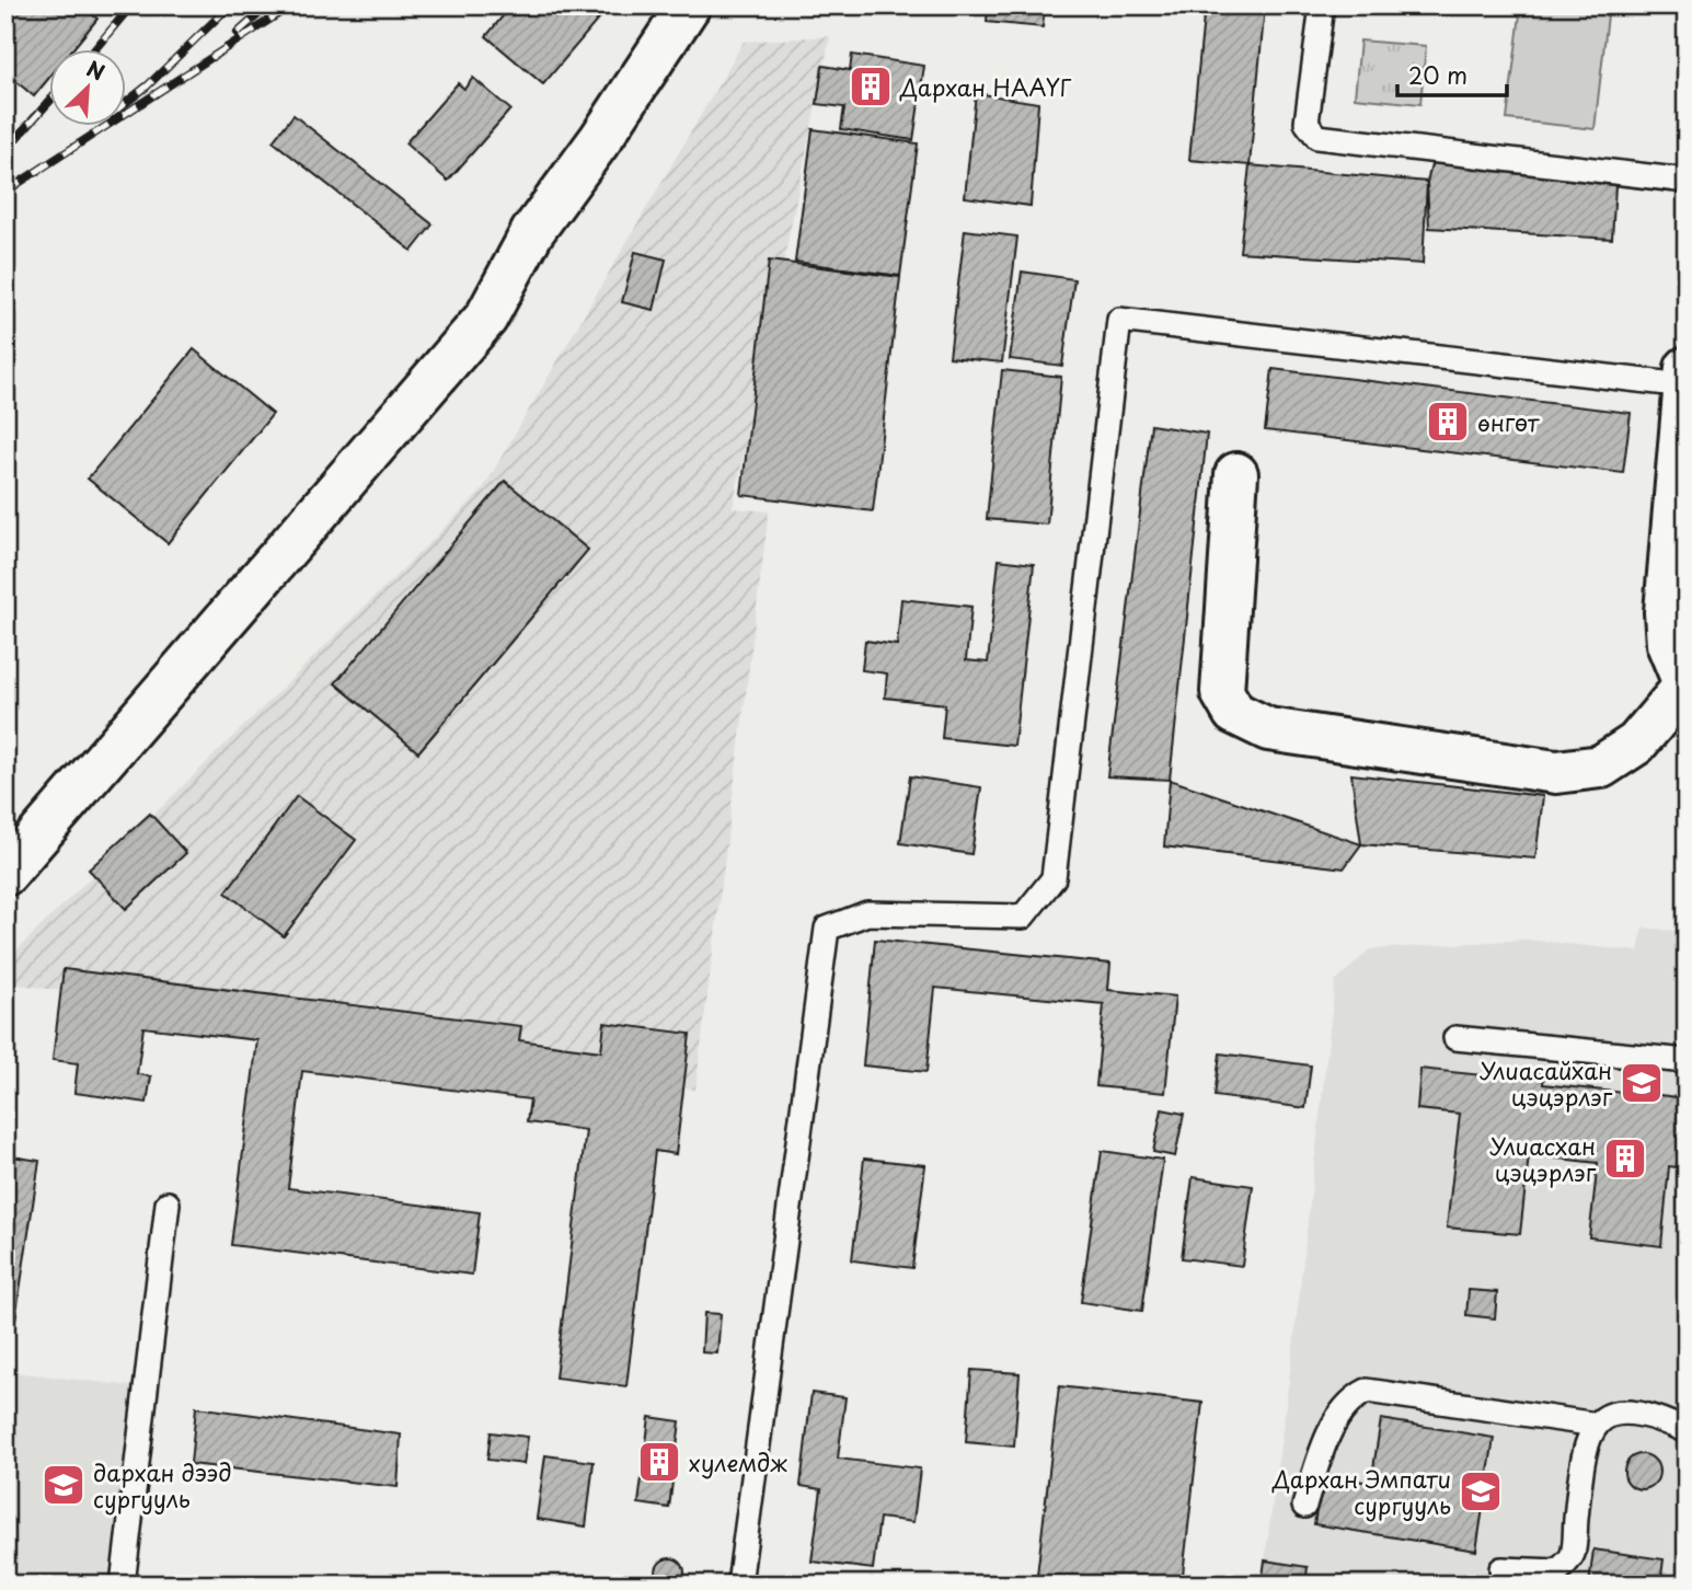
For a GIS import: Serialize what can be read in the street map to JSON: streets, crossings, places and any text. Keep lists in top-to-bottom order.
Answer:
{
  "places": {
    "building": [
      "Дархан НААҮГ",
      "өнгөт",
      "Улиасхан цэцэрлэг",
      "хулемдж"
    ],
    "school or university": ["Улиасайхан цэцэрлэг", "дархан дээд сургууль", "Дархан Эмпати сургууль"]
  },
  "scale_bar": "20 m",
  "north": "top right"
}
